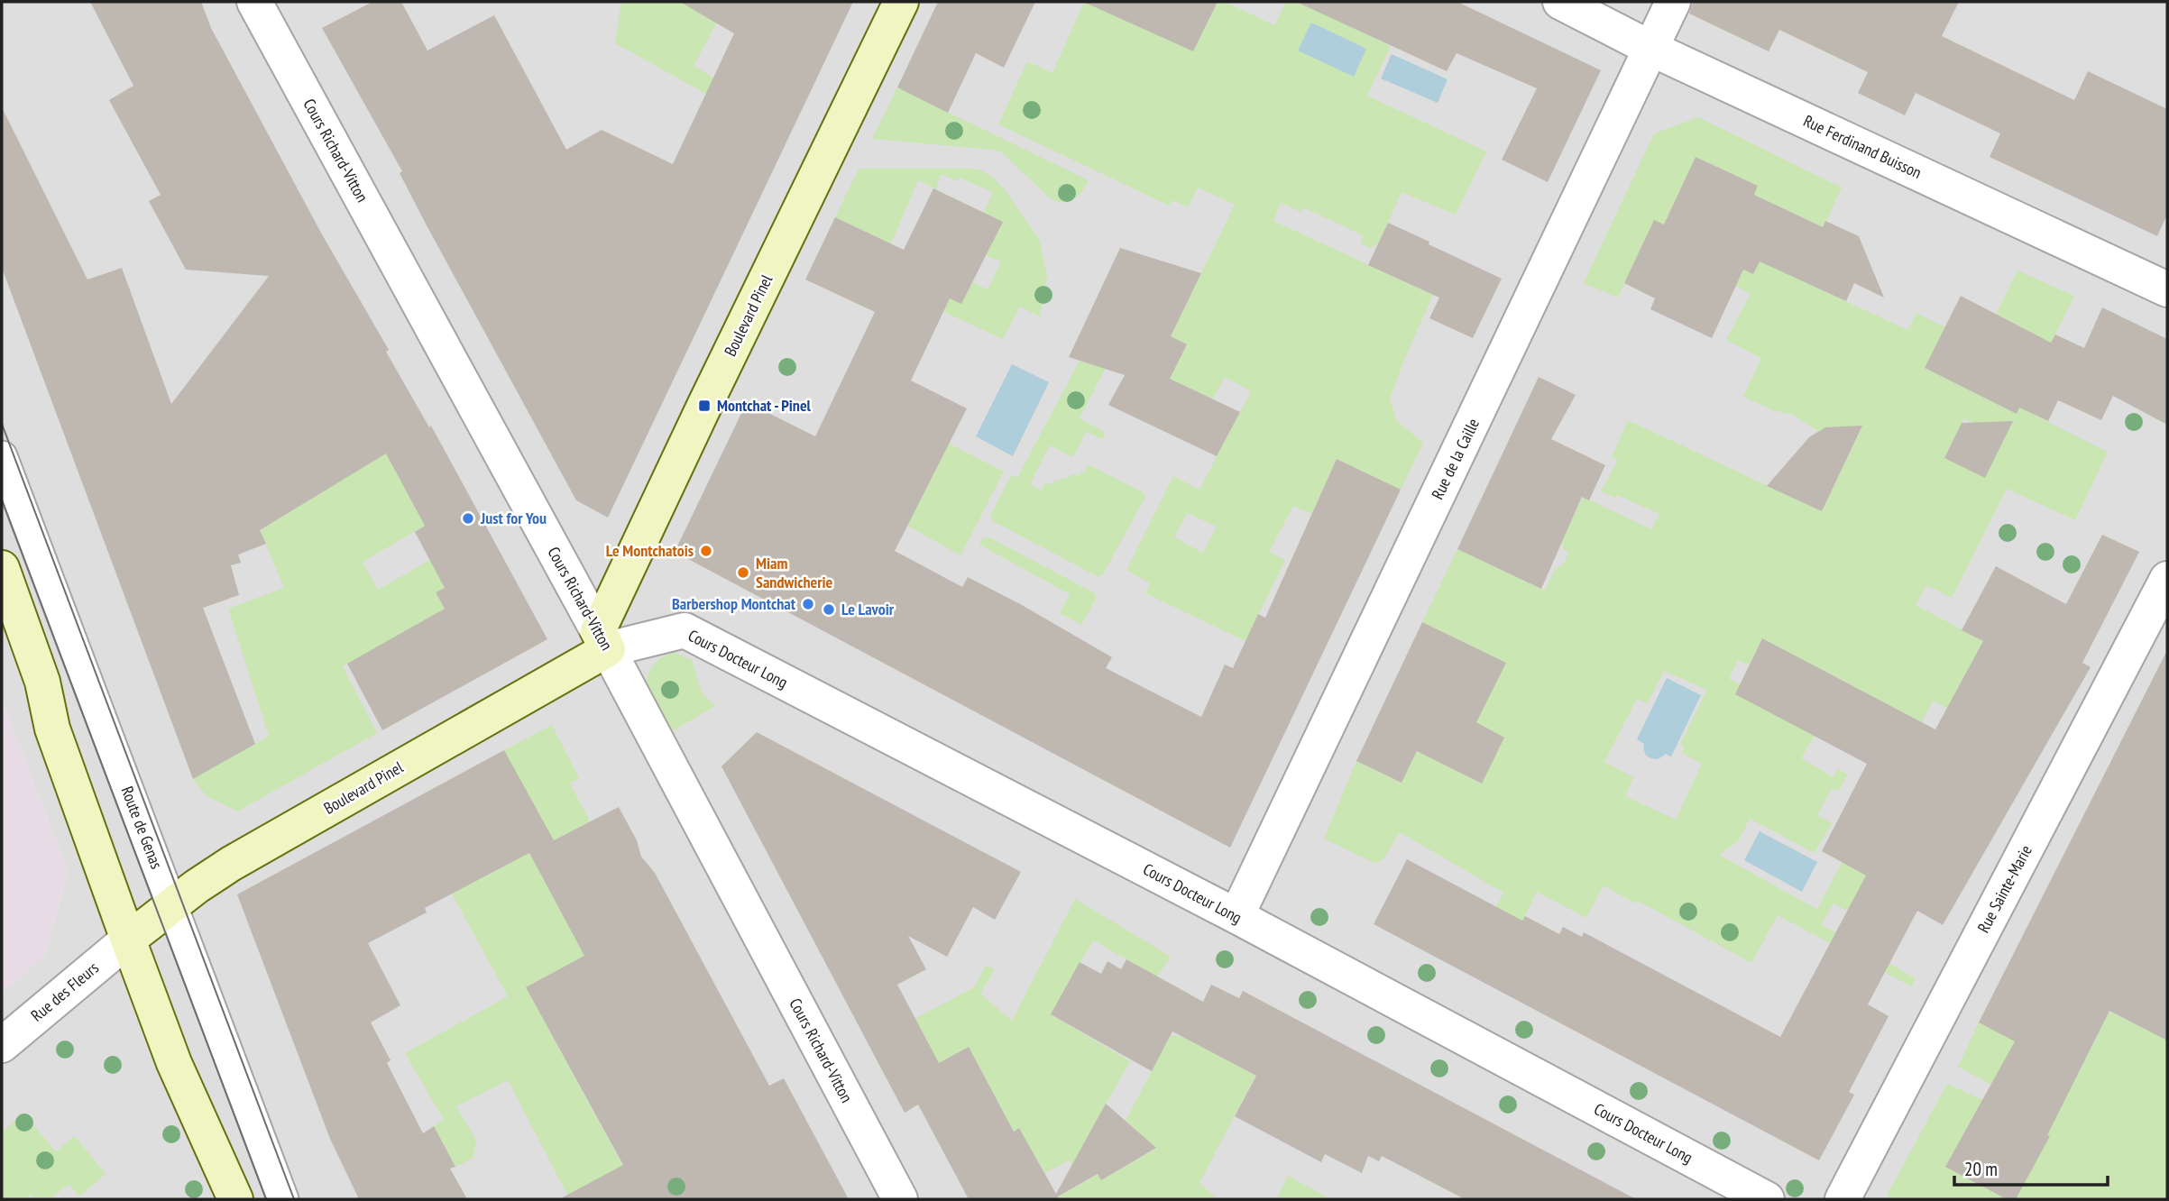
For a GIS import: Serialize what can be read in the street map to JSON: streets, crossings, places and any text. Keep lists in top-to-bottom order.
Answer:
{
  "streets": {
    "main road": ["Boulevard Pinel"],
    "street": [
      "Rue Ferdinand Buisson",
      "Cours Richard-Vitton",
      "Rue de la Caille",
      "Cours Docteur Long",
      "Rue Sainte-Marie",
      "Rue des Fleurs"
    ],
    "lane": ["Route de Genas"]
  },
  "crossings": [
    ["Rue Ferdinand Buisson", "Rue de la Caille"],
    ["Cours Richard-Vitton", "Boulevard Pinel"],
    ["Cours Richard-Vitton", "Cours Docteur Long"],
    ["Boulevard Pinel", "Cours Docteur Long"],
    ["Boulevard Pinel", "Route de Genas"],
    ["Boulevard Pinel", "Rue des Fleurs"],
    ["Rue de la Caille", "Cours Docteur Long"]
  ],
  "places": {
    "transit": ["Montchat - Pinel"],
    "other": [
      "Just for You",
      "Le Montchatois",
      "Miam Sandwicherie",
      "Barbershop Montchat",
      "Le Lavoir"
    ]
  },
  "scale_bar": "20 m"
}
